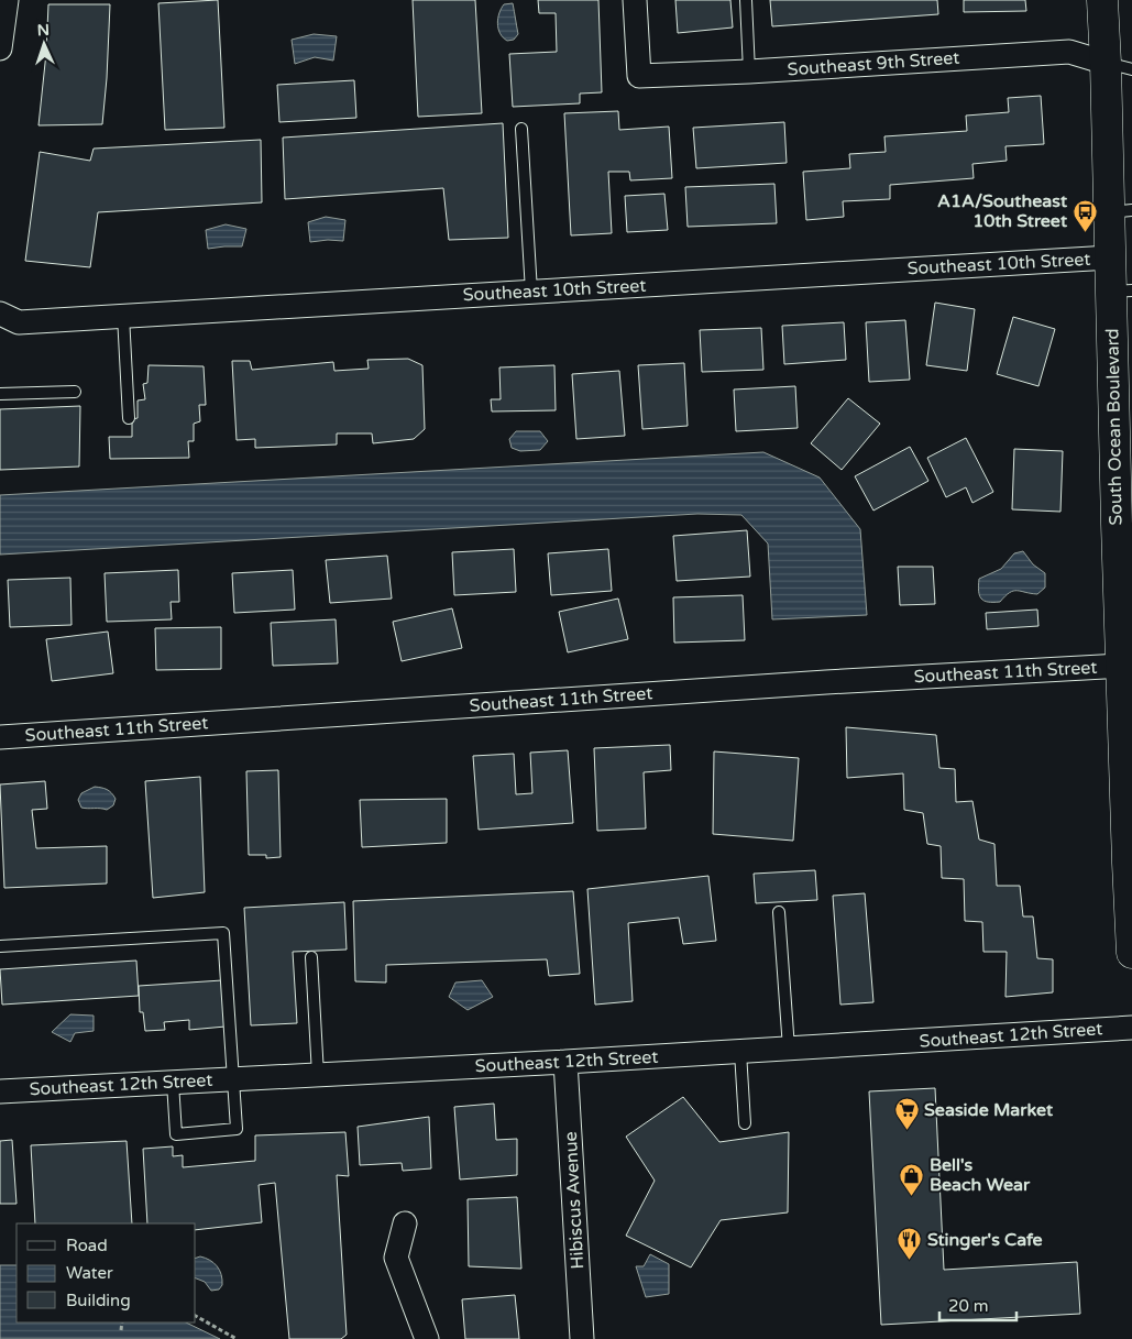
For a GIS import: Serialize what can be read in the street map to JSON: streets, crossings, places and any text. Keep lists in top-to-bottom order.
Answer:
{
  "streets": {
    "main road": ["South Ocean Boulevard"],
    "street": [
      "Southeast 9th Street",
      "Southeast 10th Street",
      "Southeast 11th Street",
      "Southeast 12th Street",
      "Hibiscus Avenue"
    ]
  },
  "crossings": [
    ["Southeast 9th Street", "South Ocean Boulevard"],
    ["Southeast 10th Street", "South Ocean Boulevard"],
    ["South Ocean Boulevard", "Southeast 11th Street"],
    ["Southeast 12th Street", "Hibiscus Avenue"]
  ],
  "places": {
    "bus stop": ["A1A/Southeast 10th Street"],
    "supermarket": ["Seaside Market"],
    "shop": ["Bell's Beach Wear"],
    "restaurant": ["Stinger's Cafe"]
  },
  "legend": ["Road", "Water", "Building"],
  "scale_bar": "20 m",
  "north": "top"
}
